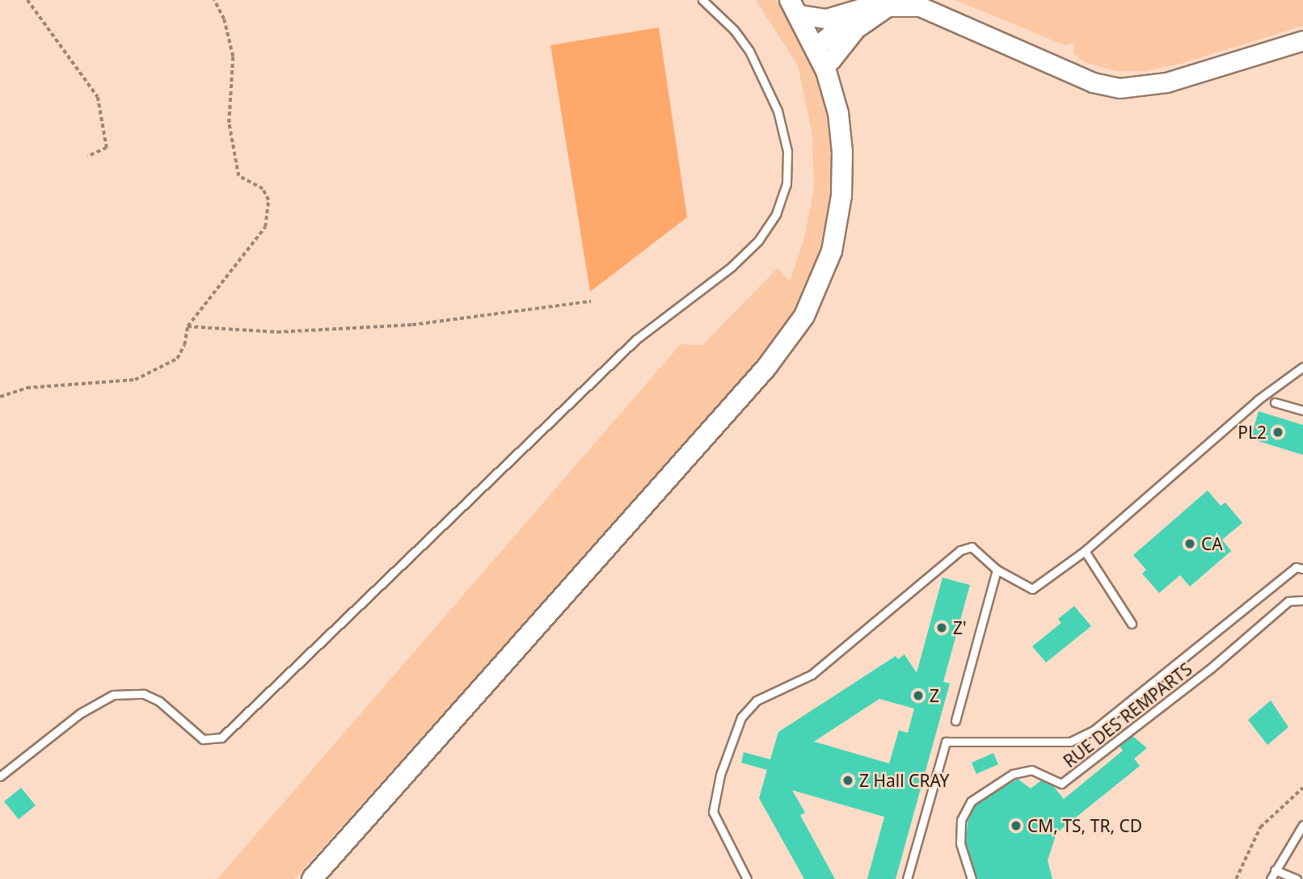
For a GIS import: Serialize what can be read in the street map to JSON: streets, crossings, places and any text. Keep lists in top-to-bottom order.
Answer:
{
  "streets": {
    "lane": ["RUE DES REMPARTS"]
  },
  "places": [
    "PL2",
    "CA",
    "Z'",
    "Z",
    "Z Hall CRAY",
    "CM, TS, TR, CD"
  ]
}
